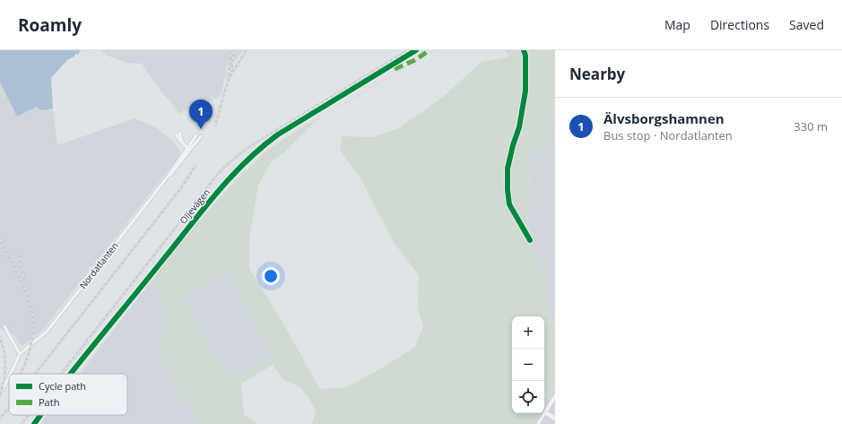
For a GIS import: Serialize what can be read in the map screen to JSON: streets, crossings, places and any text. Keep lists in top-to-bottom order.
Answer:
{
  "streets": {
    "street": ["Oljevägen", "Nordatlanten"]
  },
  "legend": ["Cycle path", "Path"],
  "page": {
    "header": "Roamly",
    "nav": ["Map", "Directions", "Saved"],
    "heading": "Nearby",
    "list": [
      {
        "mark": "1",
        "name": "Älvsborgshamnen",
        "note": "Bus stop · Nordatlanten",
        "value": "330 m"
      }
    ],
    "pins": "1",
    "map_buttons": ["+", "−"]
  }
}
